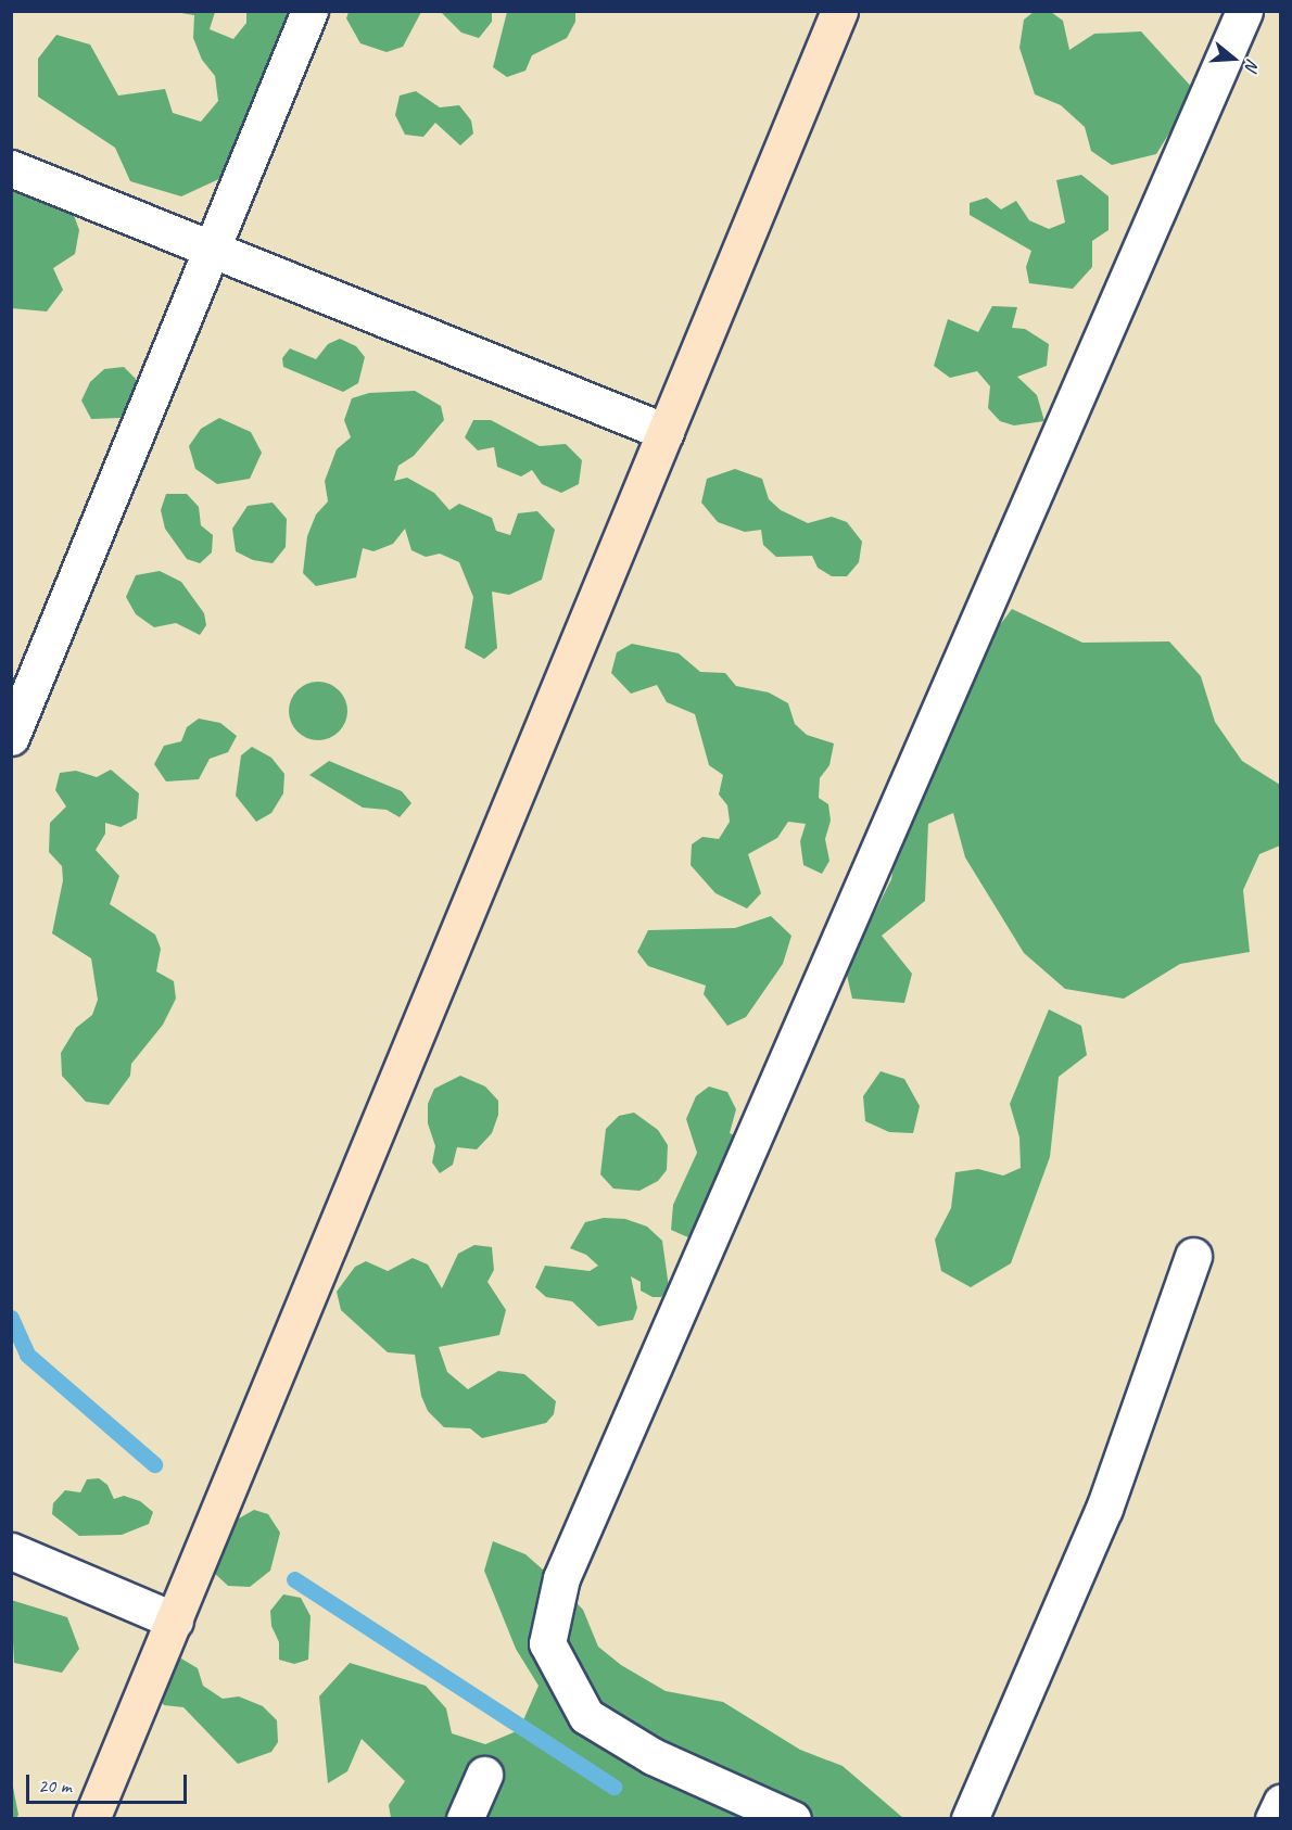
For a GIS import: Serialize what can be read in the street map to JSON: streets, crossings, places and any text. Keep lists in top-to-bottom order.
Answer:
{
  "scale_bar": "20 m",
  "north": "right"
}
